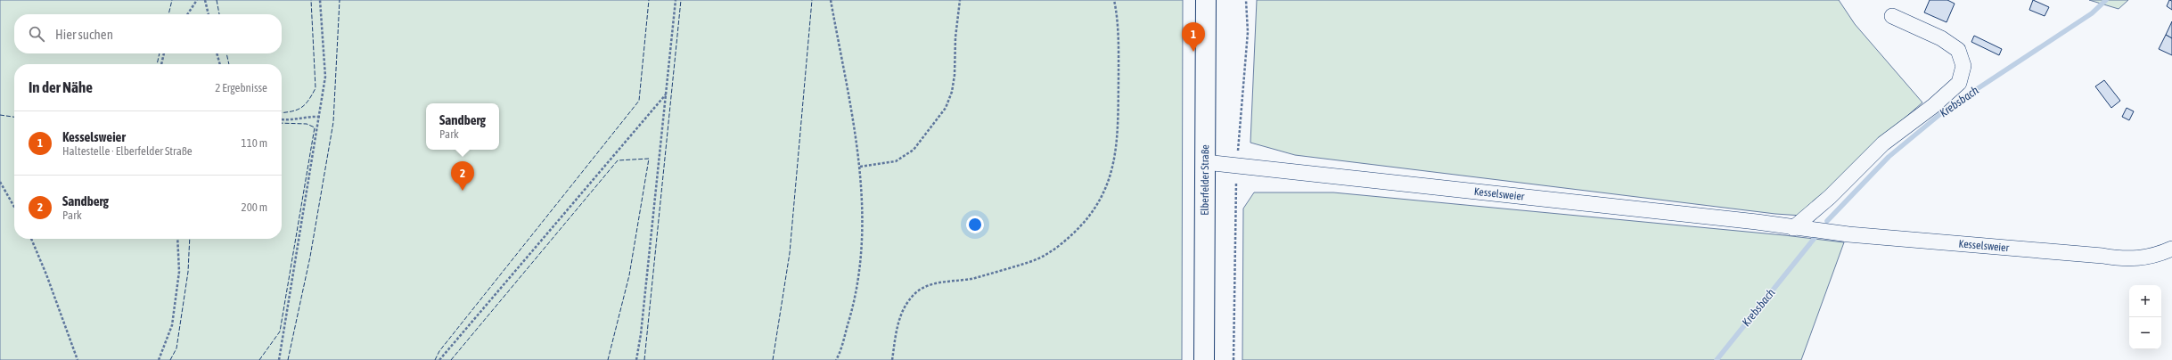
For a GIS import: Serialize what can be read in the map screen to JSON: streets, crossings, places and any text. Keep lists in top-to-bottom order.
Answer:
{
  "streets": {
    "main road": ["Elberfelder Straße"],
    "street": ["Kesselsweier"]
  },
  "crossings": [
    ["Elberfelder Straße", "Kesselsweier"]
  ],
  "water": ["Krebsbach"],
  "page": {
    "search": "Hier suchen",
    "pins": ["1", "2"],
    "heading": ["In der Nähe", "2 Ergebnisse"],
    "popup": ["Sandberg", "Park"],
    "list": [
      {
        "mark": "1",
        "name": "Kesselsweier",
        "note": "Haltestelle · Elberfelder Straße",
        "value": "110 m"
      },
      {
        "mark": "2",
        "name": "Sandberg",
        "note": "Park",
        "value": "200 m"
      }
    ],
    "map_buttons": ["+", "−"]
  }
}
